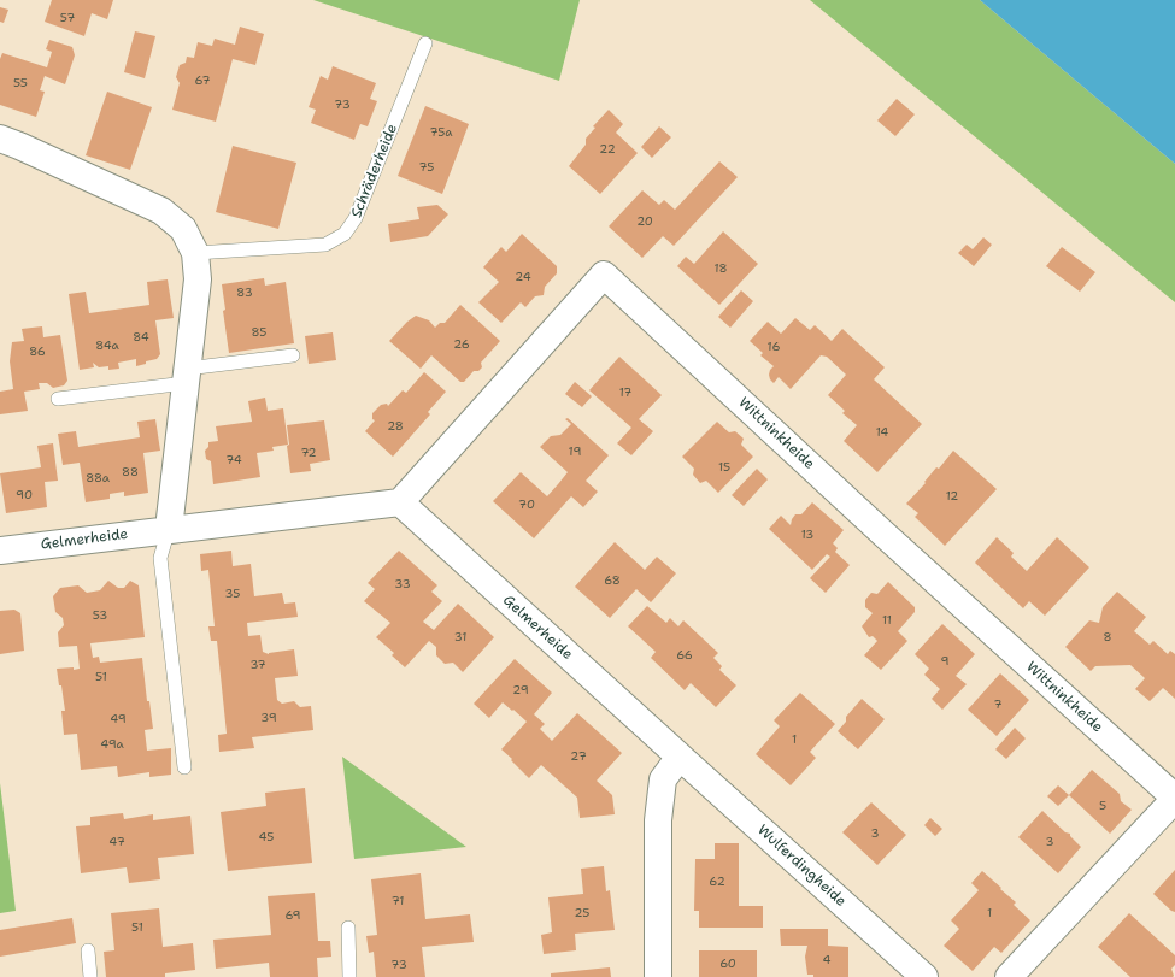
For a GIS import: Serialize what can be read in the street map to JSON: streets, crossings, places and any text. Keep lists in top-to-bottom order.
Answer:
{
  "streets": {
    "street": ["Wittninkheide", "Gelmerheide", "Wulferdingheide"],
    "lane": ["Schräderheide"]
  },
  "crossings": [
    ["Wittninkheide", "Gelmerheide"],
    ["Gelmerheide", "Wulferdingheide"]
  ],
  "house_numbers": [
    "57",
    "67",
    "55",
    "73",
    "75a",
    "22",
    "75",
    "20",
    "18",
    "24",
    "83",
    "85",
    "84",
    "26",
    "84a",
    "16",
    "86",
    "17",
    "28",
    "14",
    "19",
    "72",
    "74",
    "15",
    "88",
    "88a",
    "90",
    "12",
    "70",
    "13",
    "68",
    "33",
    "35",
    "53",
    "11",
    "31",
    "8",
    "66",
    "9",
    "37",
    "51",
    "29",
    "7",
    "39",
    "49",
    "1",
    "49a",
    "27",
    "5",
    "3",
    "45",
    "47",
    "3",
    "62",
    "71",
    "25",
    "1",
    "69",
    "51",
    "4",
    "60",
    "73"
  ]
}
